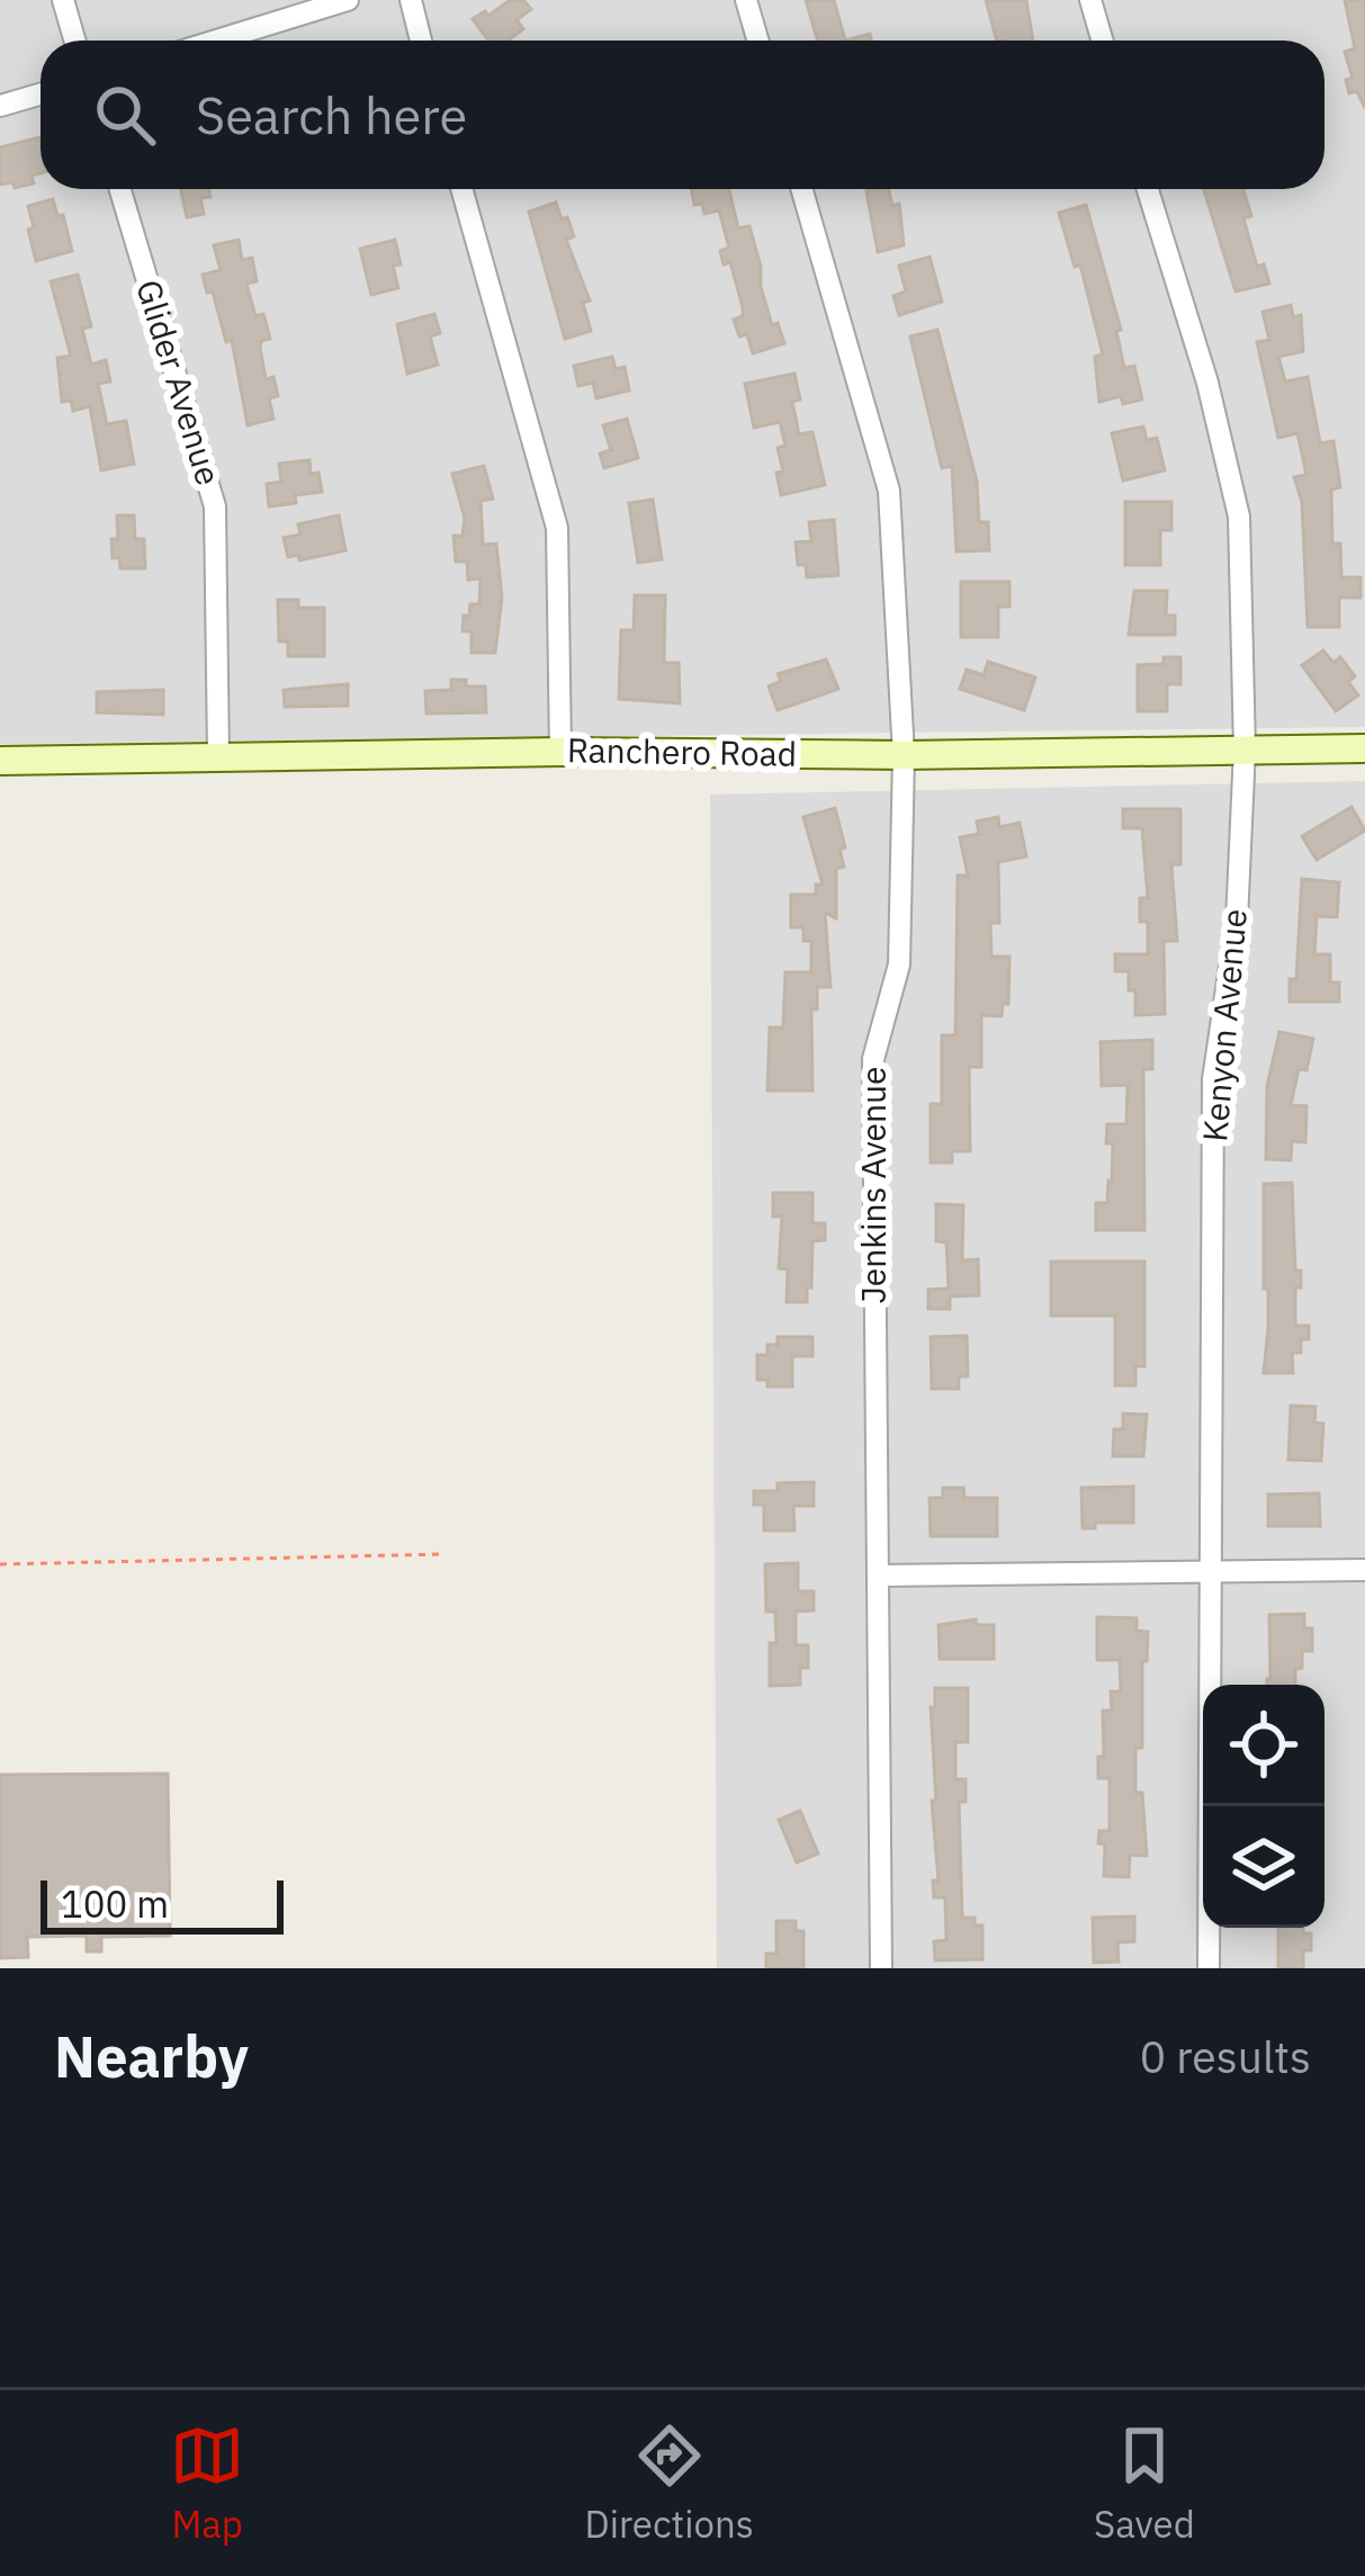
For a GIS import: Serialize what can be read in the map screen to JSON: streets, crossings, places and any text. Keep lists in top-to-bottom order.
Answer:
{
  "streets": {
    "main road": ["Ranchero Road"],
    "street": ["Glider Avenue", "Kenyon Avenue", "Jenkins Avenue"]
  },
  "crossings": [
    ["Glider Avenue", "Ranchero Road"],
    ["Ranchero Road", "Kenyon Avenue"],
    ["Ranchero Road", "Jenkins Avenue"]
  ],
  "scale_bar": "100 m",
  "page": {
    "search": "Search here",
    "scale": "100 m",
    "heading": ["Nearby", "0 results"],
    "nav": ["Map", "Directions", "Saved"]
  }
}
